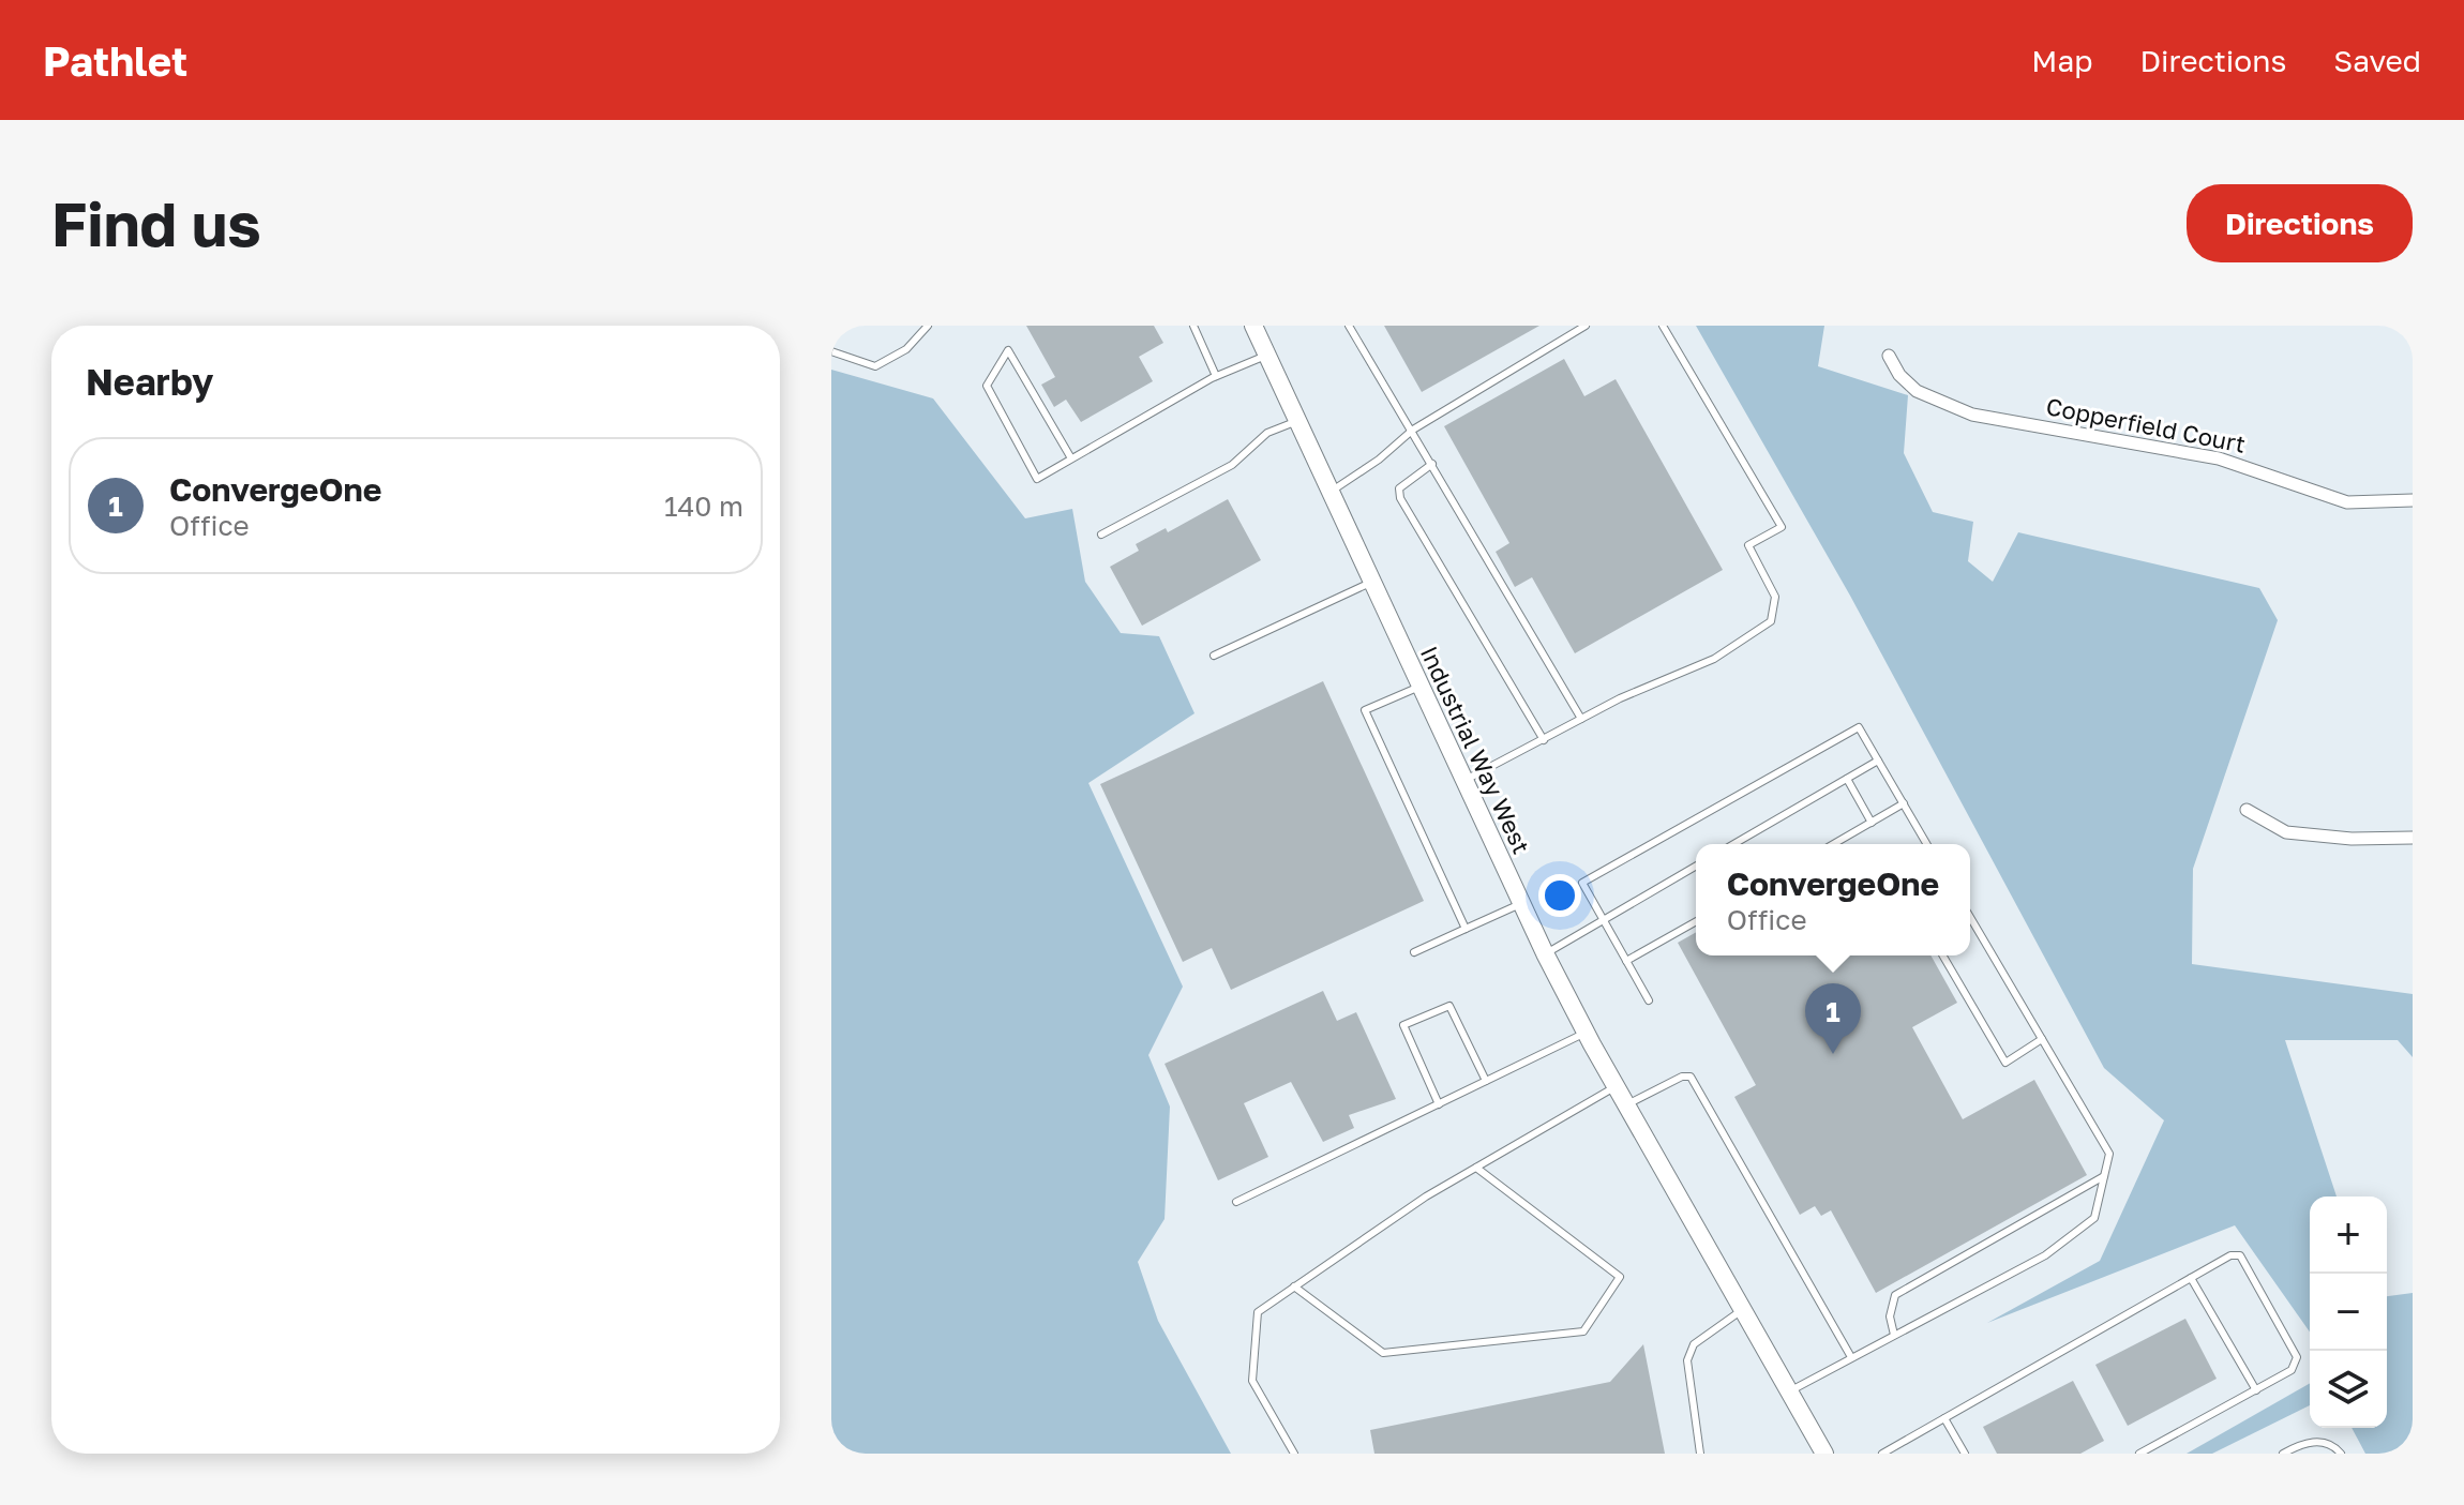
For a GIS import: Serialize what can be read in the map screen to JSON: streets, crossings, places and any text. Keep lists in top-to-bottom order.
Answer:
{
  "streets": {
    "street": ["Copperfield Court", "Industrial Way West"]
  },
  "page": {
    "header": "Pathlet",
    "nav": ["Map", "Directions", "Saved"],
    "buttons": "Directions",
    "title": "Find us",
    "heading": "Nearby",
    "list": [
      {
        "mark": "1",
        "name": "ConvergeOne",
        "note": "Office",
        "value": "140 m"
      }
    ],
    "popup": ["ConvergeOne", "Office"],
    "pins": "1",
    "map_buttons": ["+", "−"]
  }
}
